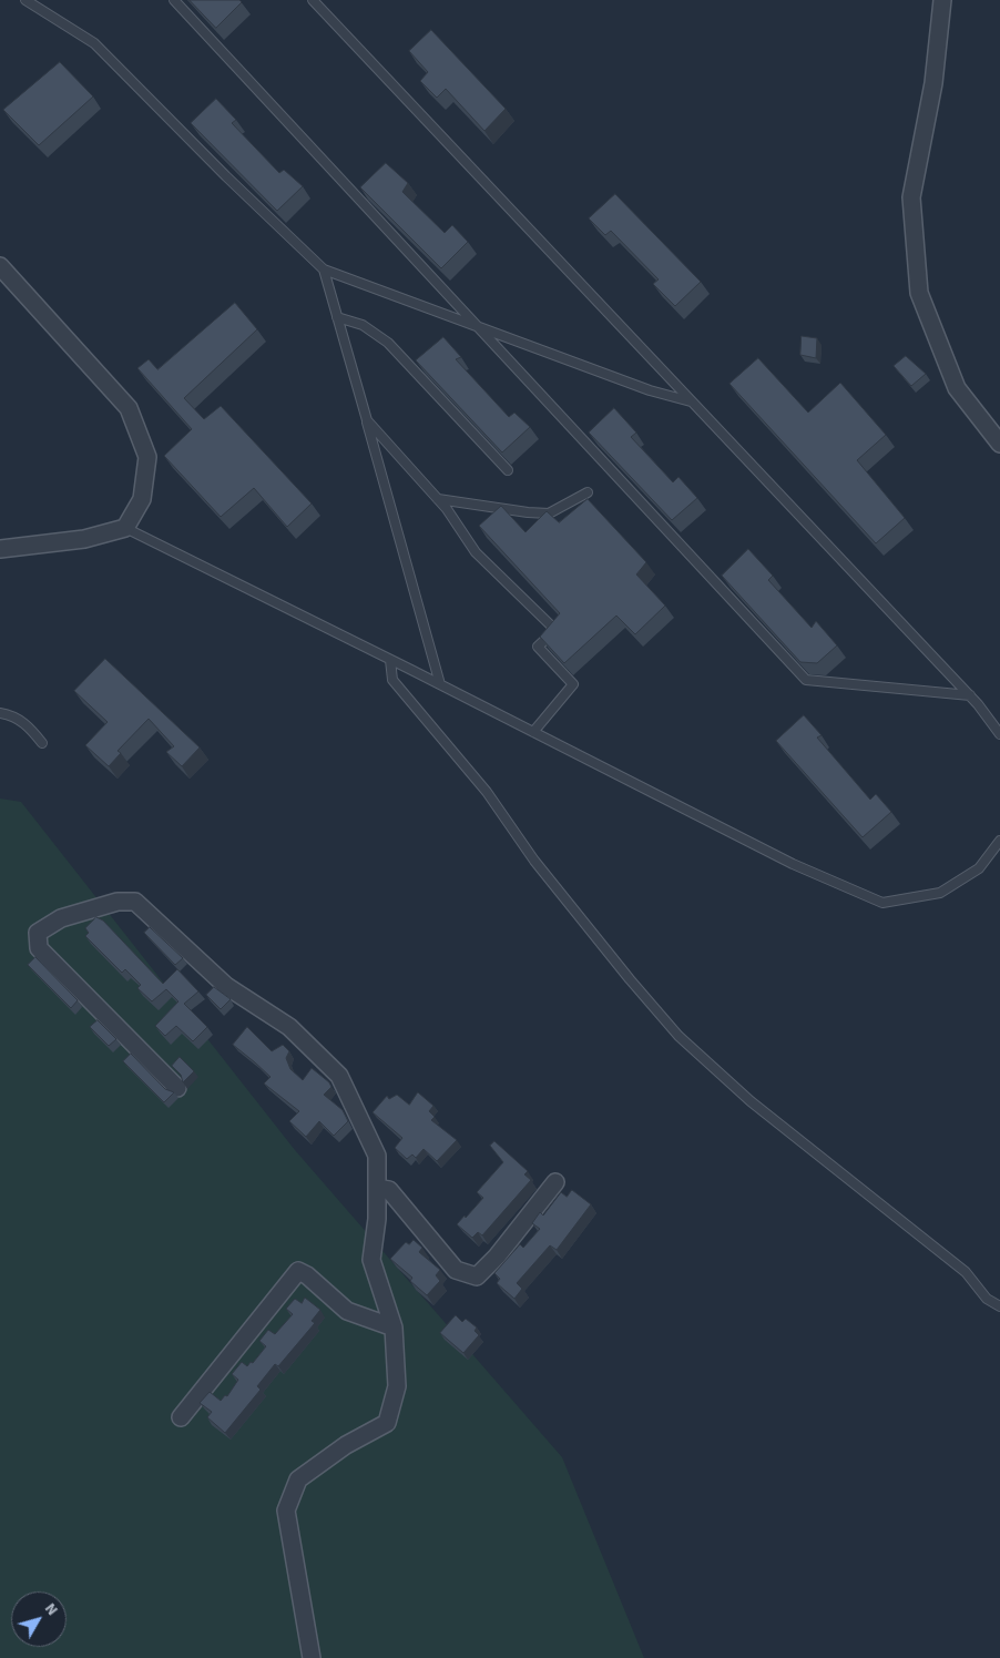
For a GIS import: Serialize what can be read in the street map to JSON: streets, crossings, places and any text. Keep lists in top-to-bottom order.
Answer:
{
  "north": "top right"
}
